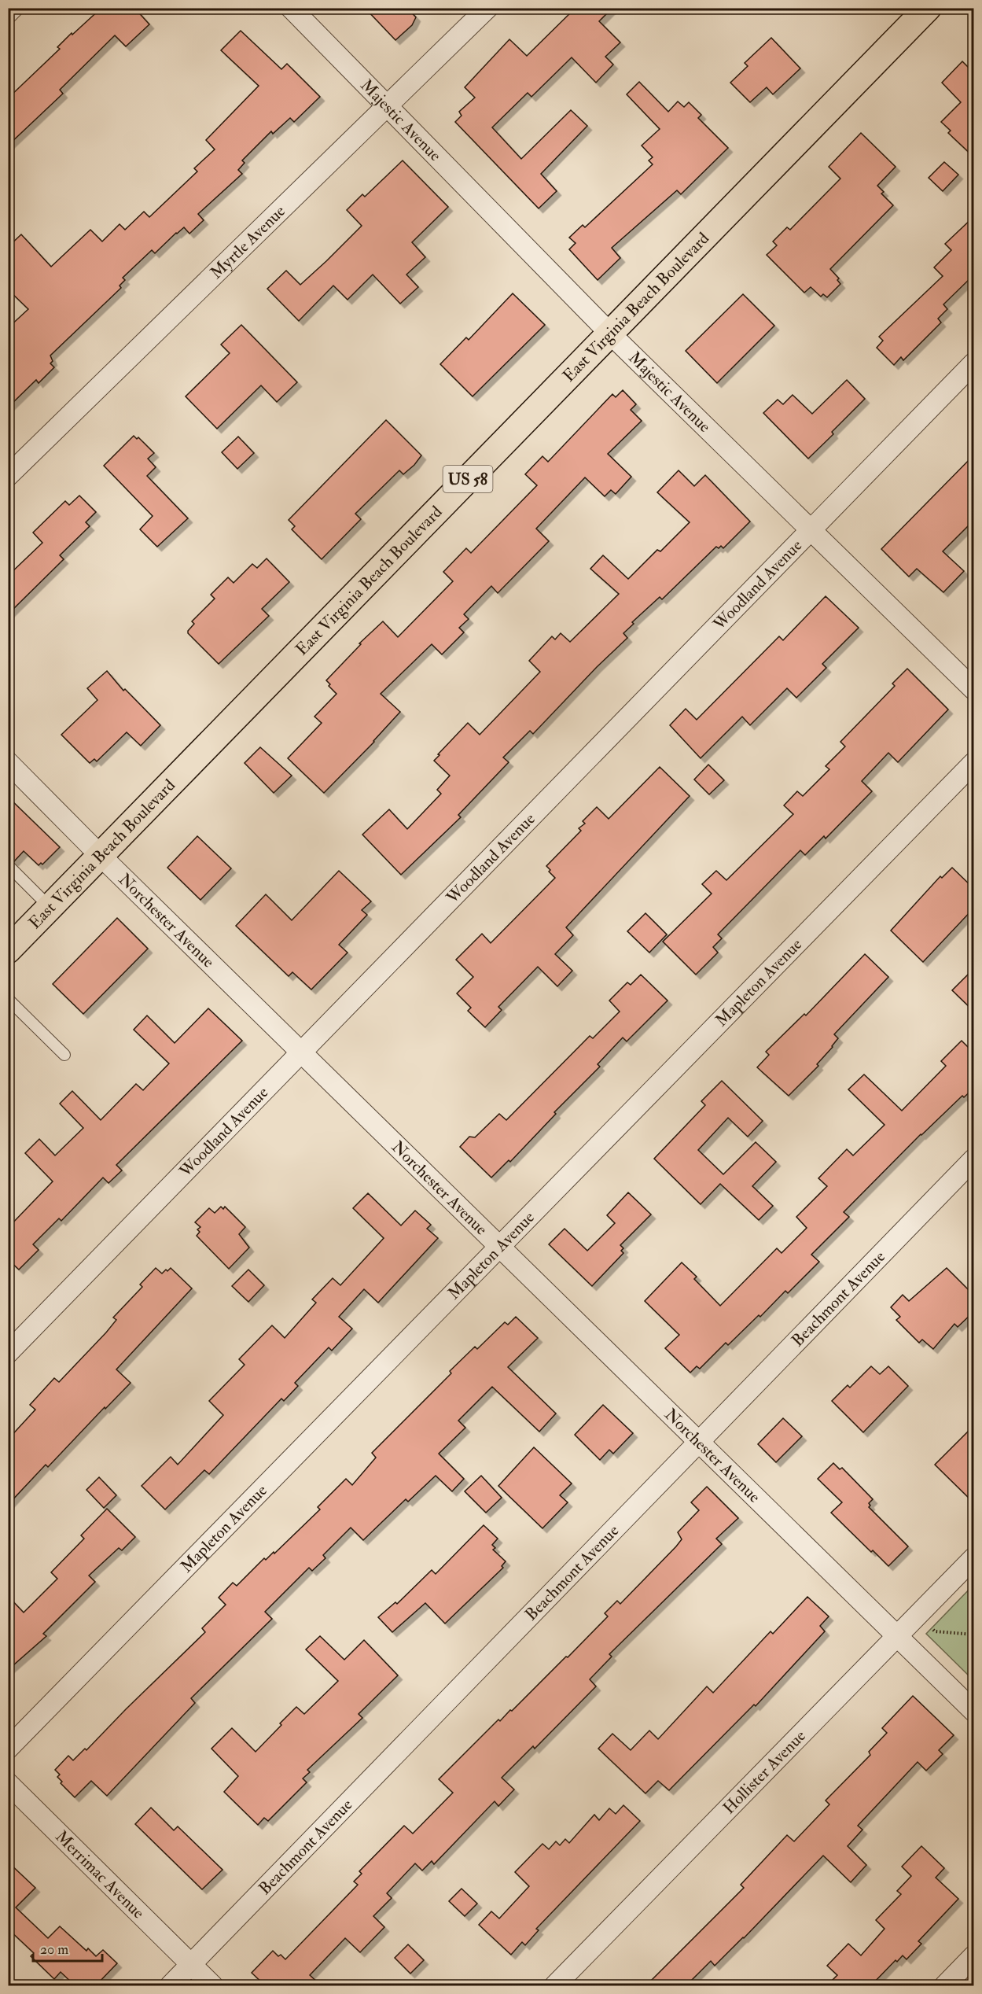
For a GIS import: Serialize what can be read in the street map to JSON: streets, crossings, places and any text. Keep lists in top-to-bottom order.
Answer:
{
  "streets": {
    "main road": ["East Virginia Beach Boulevard", "US 58"],
    "street": [
      "Majestic Avenue",
      "Myrtle Avenue",
      "Woodland Avenue",
      "Norchester Avenue",
      "Mapleton Avenue",
      "Beachmont Avenue",
      "Hollister Avenue",
      "Merrimac Avenue"
    ]
  },
  "crossings": [
    ["Majestic Avenue", "Myrtle Avenue"],
    ["Majestic Avenue", "East Virginia Beach Boulevard"],
    ["Majestic Avenue", "Woodland Avenue"],
    ["East Virginia Beach Boulevard", "Norchester Avenue"],
    ["Woodland Avenue", "Norchester Avenue"],
    ["Norchester Avenue", "Mapleton Avenue"],
    ["Norchester Avenue", "Beachmont Avenue"],
    ["Norchester Avenue", "Hollister Avenue"],
    ["Beachmont Avenue", "Merrimac Avenue"]
  ],
  "scale_bar": "20 m"
}
